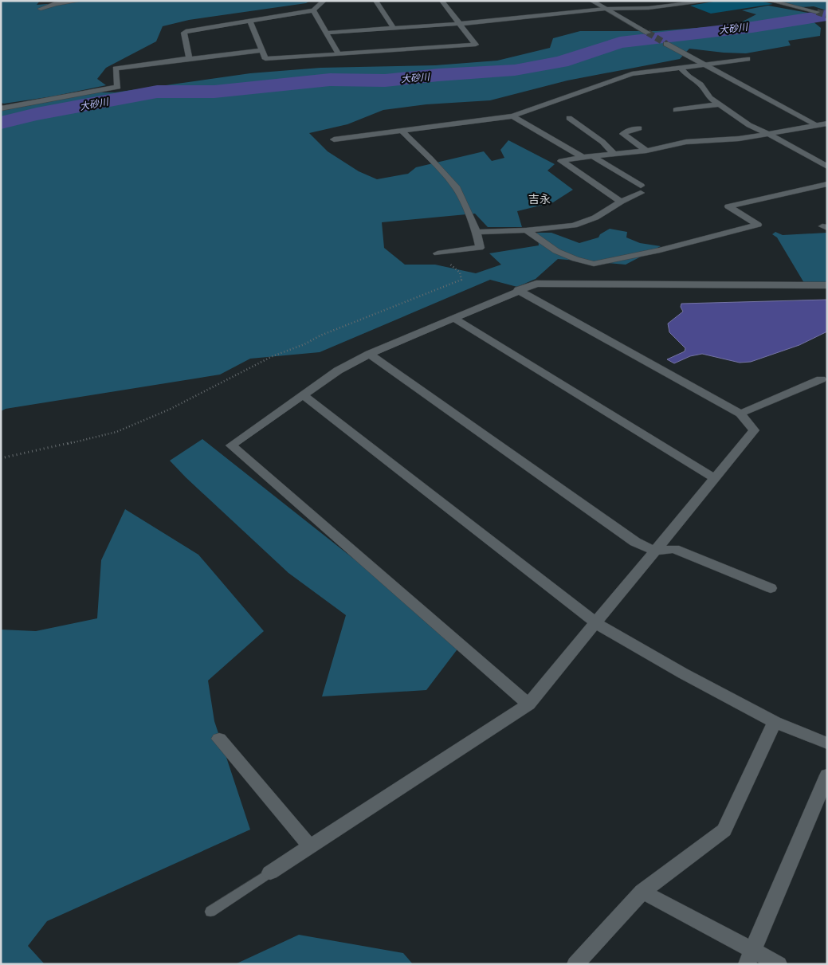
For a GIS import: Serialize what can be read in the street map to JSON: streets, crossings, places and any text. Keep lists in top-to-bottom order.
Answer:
{
  "districts": ["吉永"],
  "water": ["大砂川"]
}
